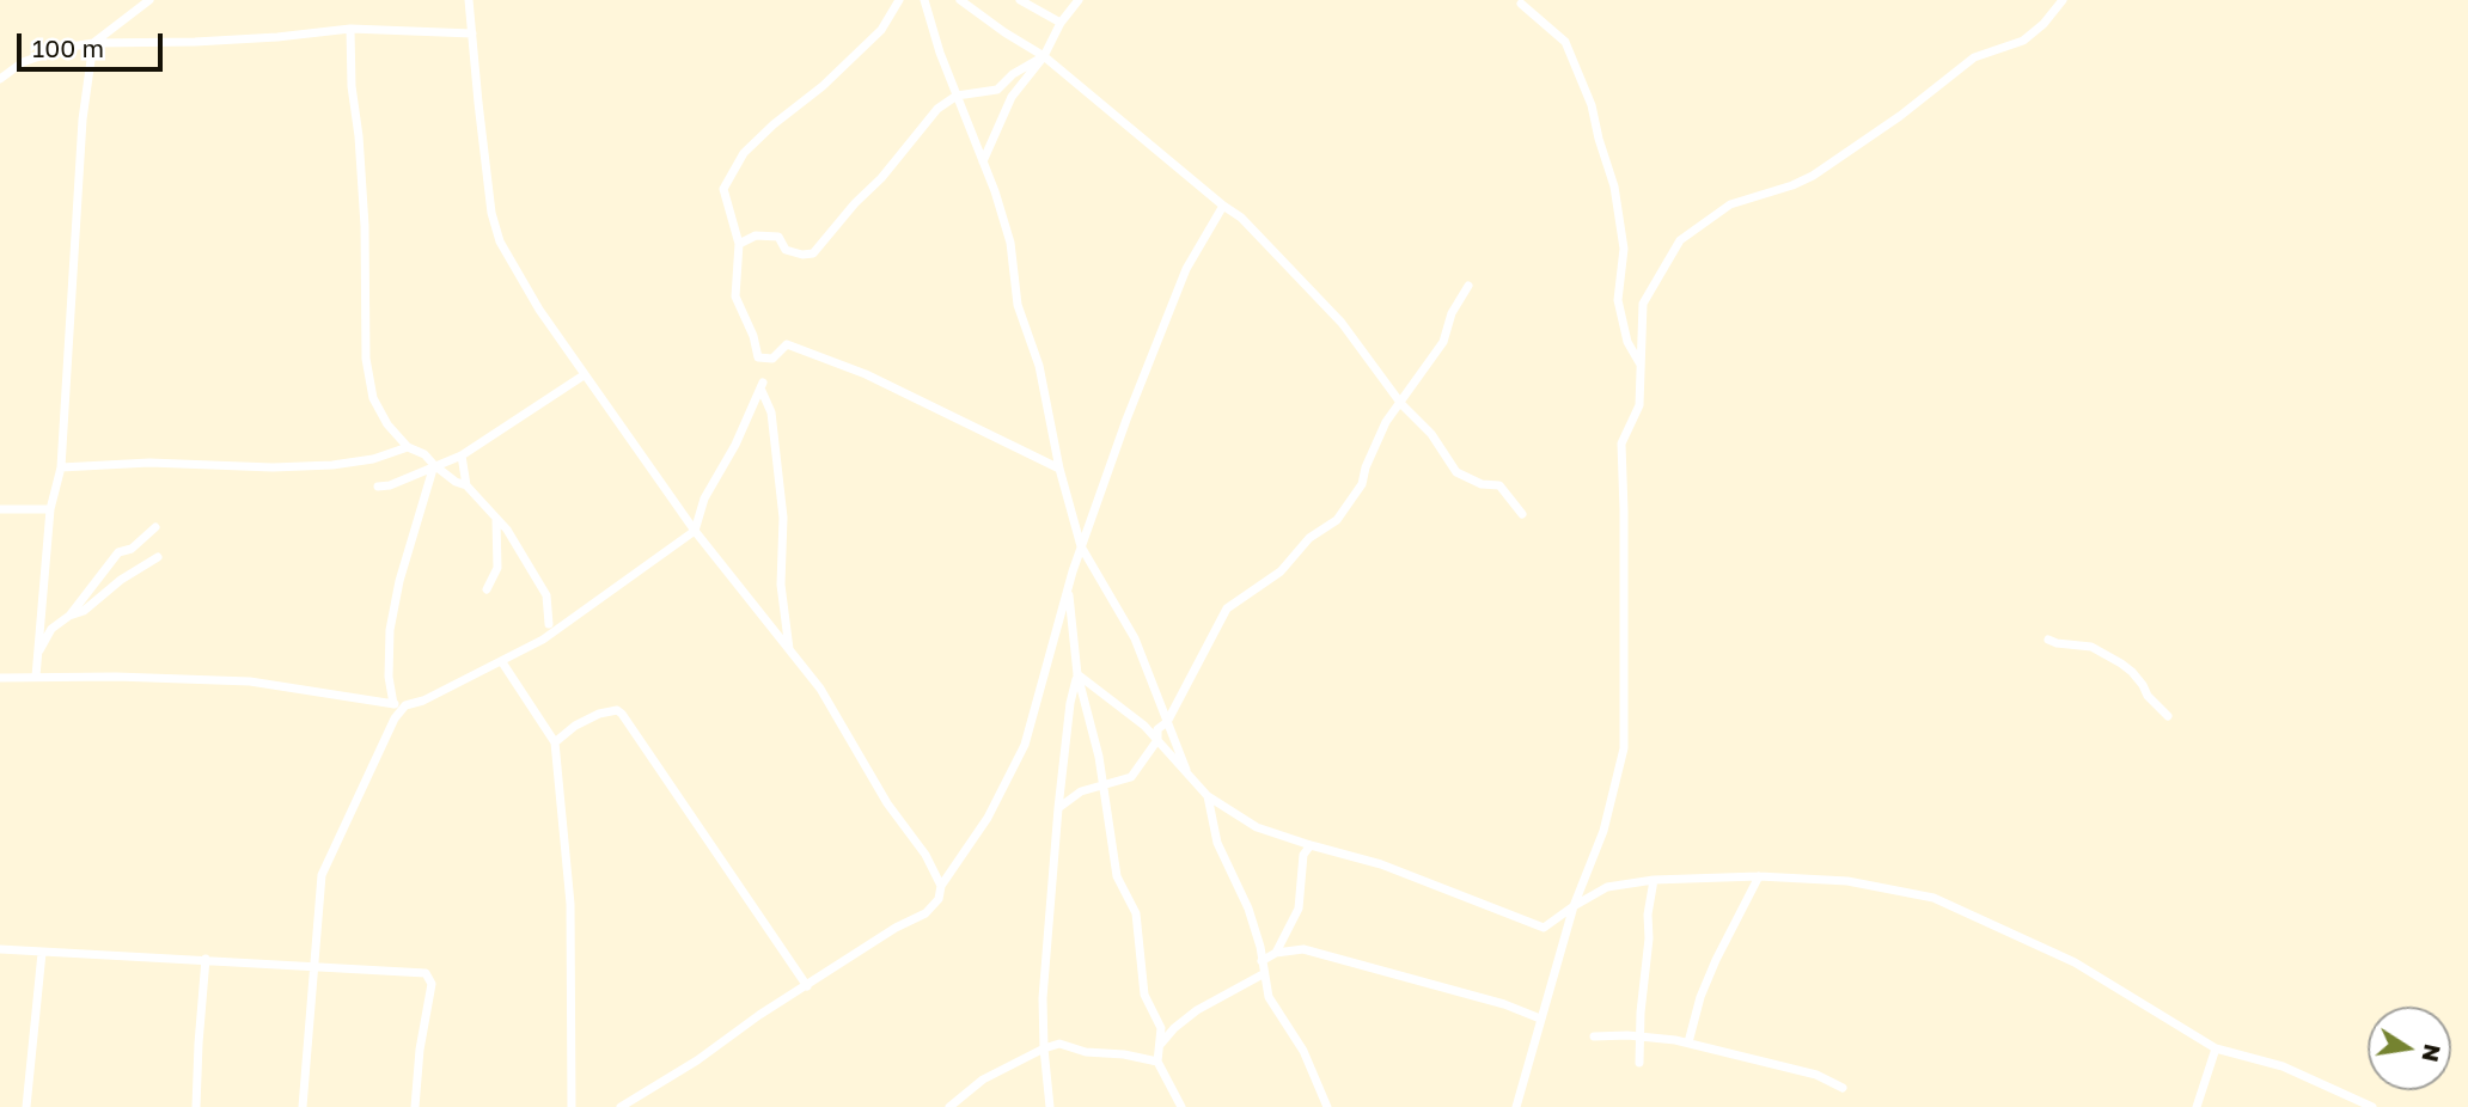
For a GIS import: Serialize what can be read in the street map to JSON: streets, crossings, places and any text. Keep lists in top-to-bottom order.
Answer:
{
  "scale_bar": "100 m",
  "north": "right"
}
